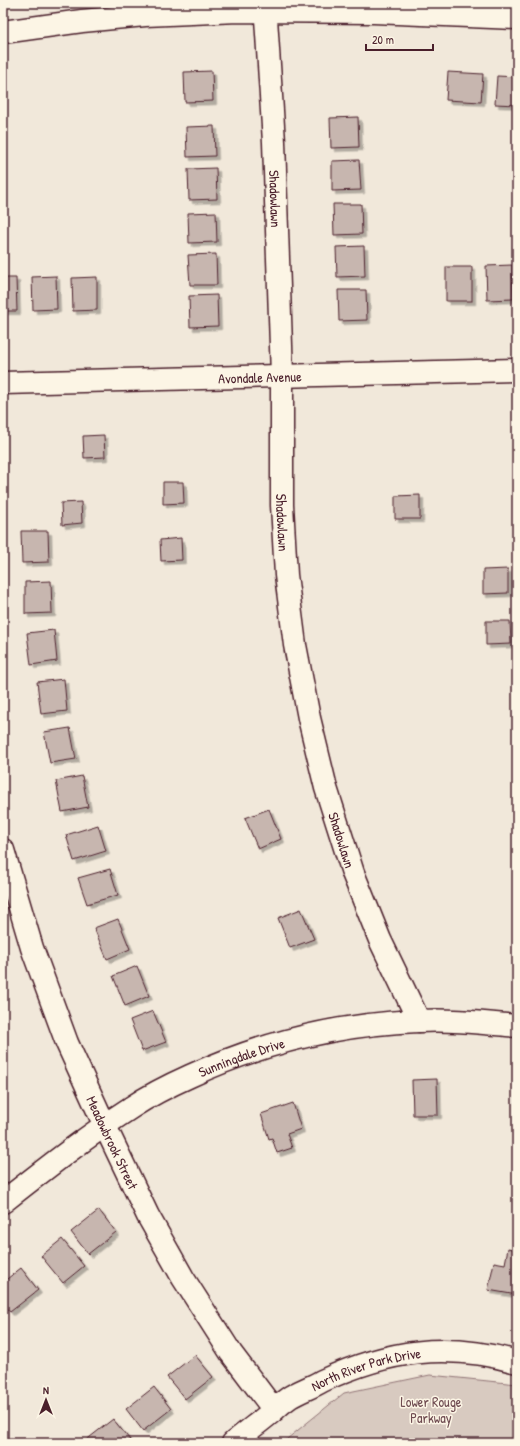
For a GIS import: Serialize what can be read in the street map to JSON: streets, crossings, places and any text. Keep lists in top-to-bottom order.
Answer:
{
  "streets": {
    "street": [
      "Shadowlawn",
      "Avondale Avenue",
      "Sunningdale Drive",
      "Meadowbrook Street",
      "North River Park Drive"
    ]
  },
  "crossings": [
    ["Shadowlawn", "Avondale Avenue"],
    ["Shadowlawn", "Sunningdale Drive"],
    ["Sunningdale Drive", "Meadowbrook Street"],
    ["Meadowbrook Street", "North River Park Drive"]
  ],
  "parks": ["Lower Rouge Parkway"],
  "scale_bar": "20 m",
  "north": "top"
}
